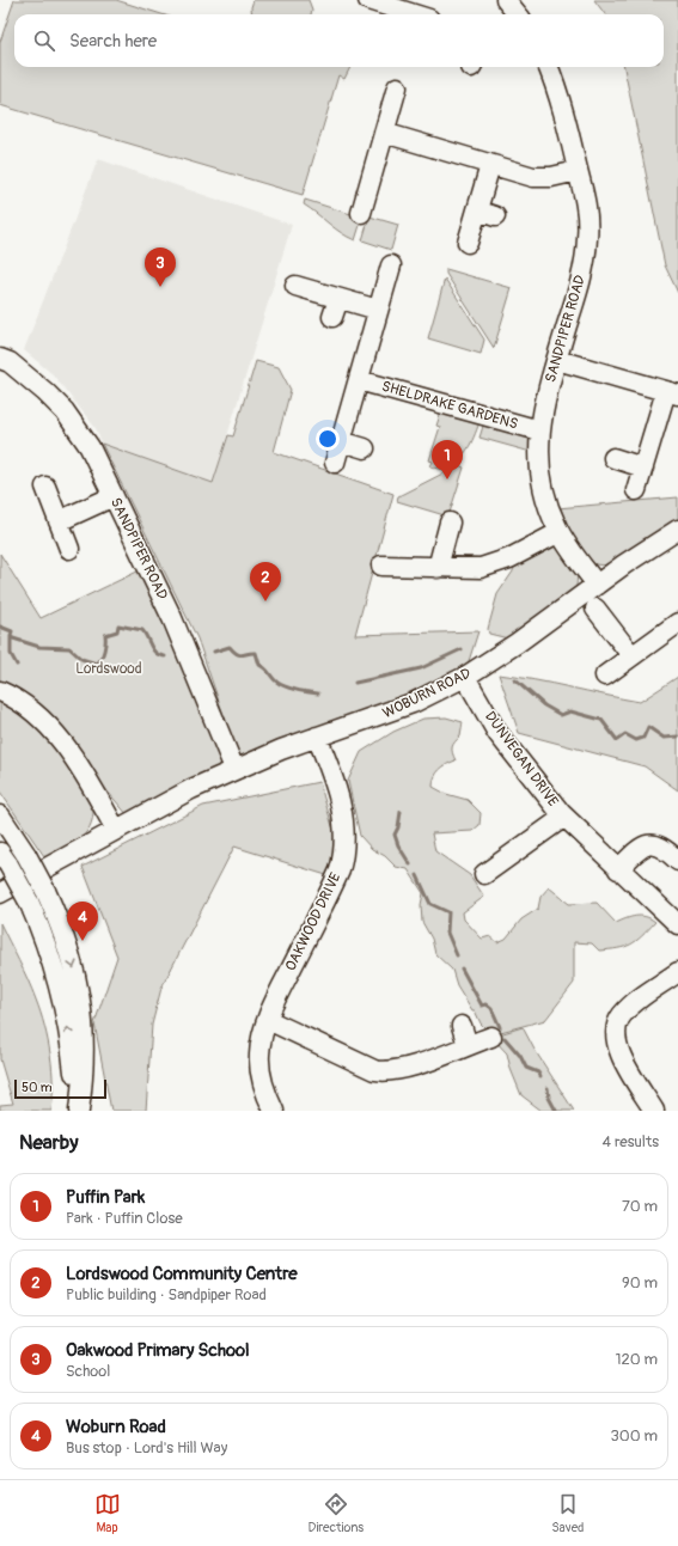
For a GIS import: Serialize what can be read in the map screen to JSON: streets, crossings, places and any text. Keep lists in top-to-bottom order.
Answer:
{
  "streets": {
    "street": [
      "SANDPIPER ROAD",
      "SHELDRAKE GARDENS",
      "WOBURN ROAD",
      "DUNVEGAN DRIVE",
      "OAKWOOD DRIVE"
    ]
  },
  "crossings": [
    ["SANDPIPER ROAD", "SHELDRAKE GARDENS"],
    ["SANDPIPER ROAD", "WOBURN ROAD"],
    ["WOBURN ROAD", "DUNVEGAN DRIVE"],
    ["WOBURN ROAD", "OAKWOOD DRIVE"]
  ],
  "parks": ["Lordswood"],
  "scale_bar": "50 m",
  "page": {
    "search": "Search here",
    "pins": [
      "3",
      "1",
      "2",
      "4"
    ],
    "scale": "50 m",
    "heading": ["Nearby", "4 results"],
    "list": [
      {
        "mark": "1",
        "name": "Puffin Park",
        "note": "Park · Puffin Close",
        "value": "70 m"
      },
      {
        "mark": "2",
        "name": "Lordswood Community Centre",
        "note": "Public building · Sandpiper Road",
        "value": "90 m"
      },
      {
        "mark": "3",
        "name": "Oakwood Primary School",
        "note": "School",
        "value": "120 m"
      },
      {
        "mark": "4",
        "name": "Woburn Road",
        "note": "Bus stop · Lord's Hill Way",
        "value": "300 m"
      }
    ],
    "nav": ["Map", "Directions", "Saved"]
  }
}
